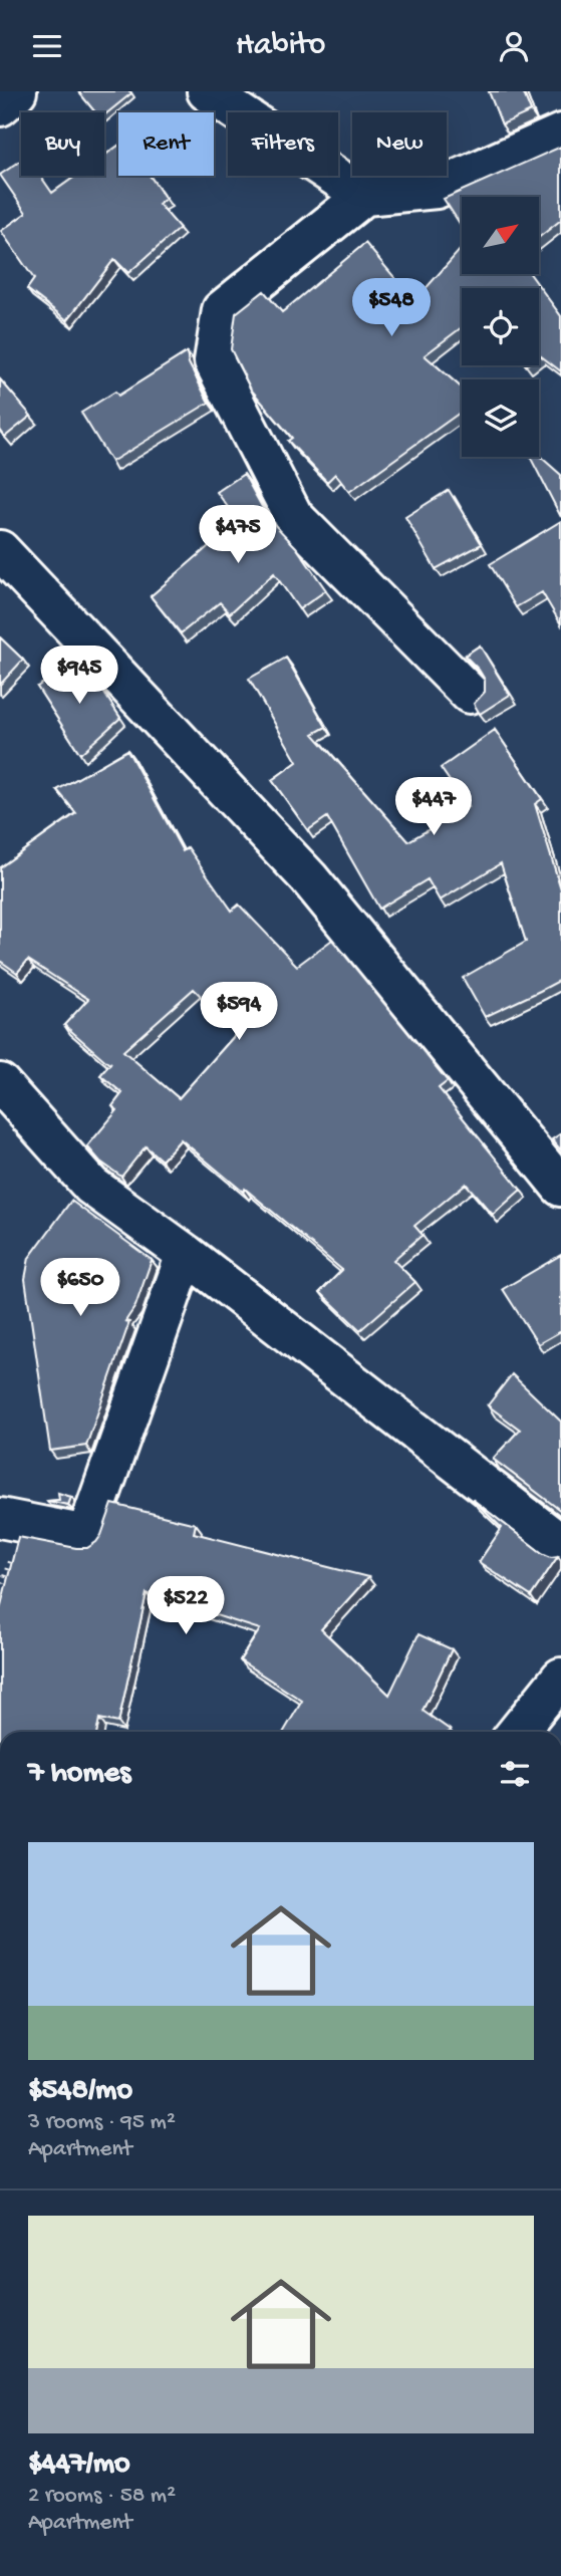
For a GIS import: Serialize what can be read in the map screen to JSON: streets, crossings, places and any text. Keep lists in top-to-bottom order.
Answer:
{
  "north": "top right",
  "page": {
    "header": "Habito",
    "chip": [
      "Buy",
      "Rent",
      "Filters",
      "New"
    ],
    "price": [
      "$548",
      "$475",
      "$945",
      "$447",
      "$594",
      "$650",
      "$522"
    ],
    "heading": "7 homes",
    "list": [
      {
        "name": "$548/mo",
        "note": "3 rooms · 95 m² · Apartment"
      },
      {
        "name": "$447/mo",
        "note": "2 rooms · 58 m² · Apartment"
      }
    ]
  }
}
